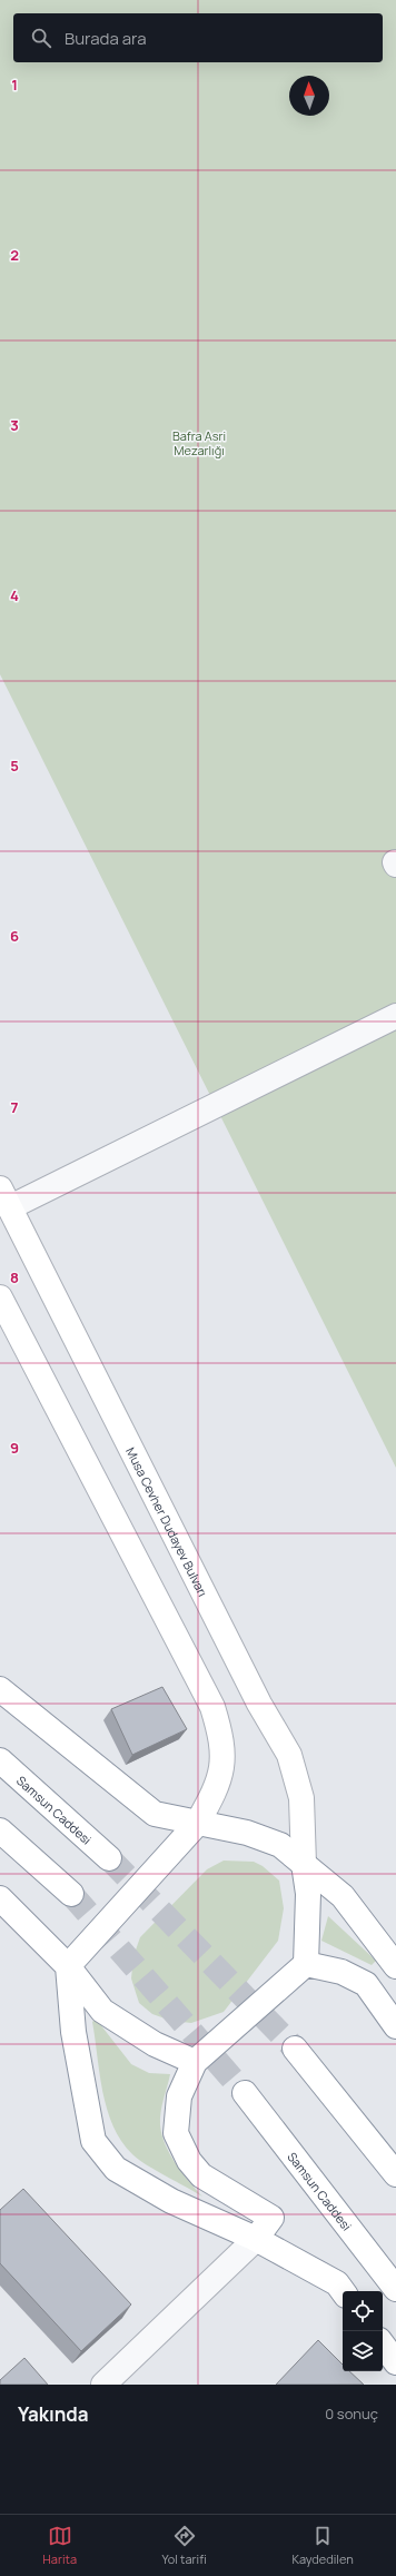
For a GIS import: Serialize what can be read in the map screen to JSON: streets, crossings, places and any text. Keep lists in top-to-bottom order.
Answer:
{
  "streets": {
    "main road": ["Musa Cevher Dudayev Bulvarı", "Samsun Caddesi"]
  },
  "parks": ["Bafra Asri Mezarlığı"],
  "north": "top",
  "page": {
    "search": "Burada ara",
    "heading": ["Yakında", "0 sonuç"],
    "nav": ["Harita", "Yol tarifi", "Kaydedilen"]
  },
  "grid": {
    "rows": [
      "1",
      "2",
      "3",
      "4",
      "5",
      "6",
      "7",
      "8",
      "9"
    ]
  }
}
